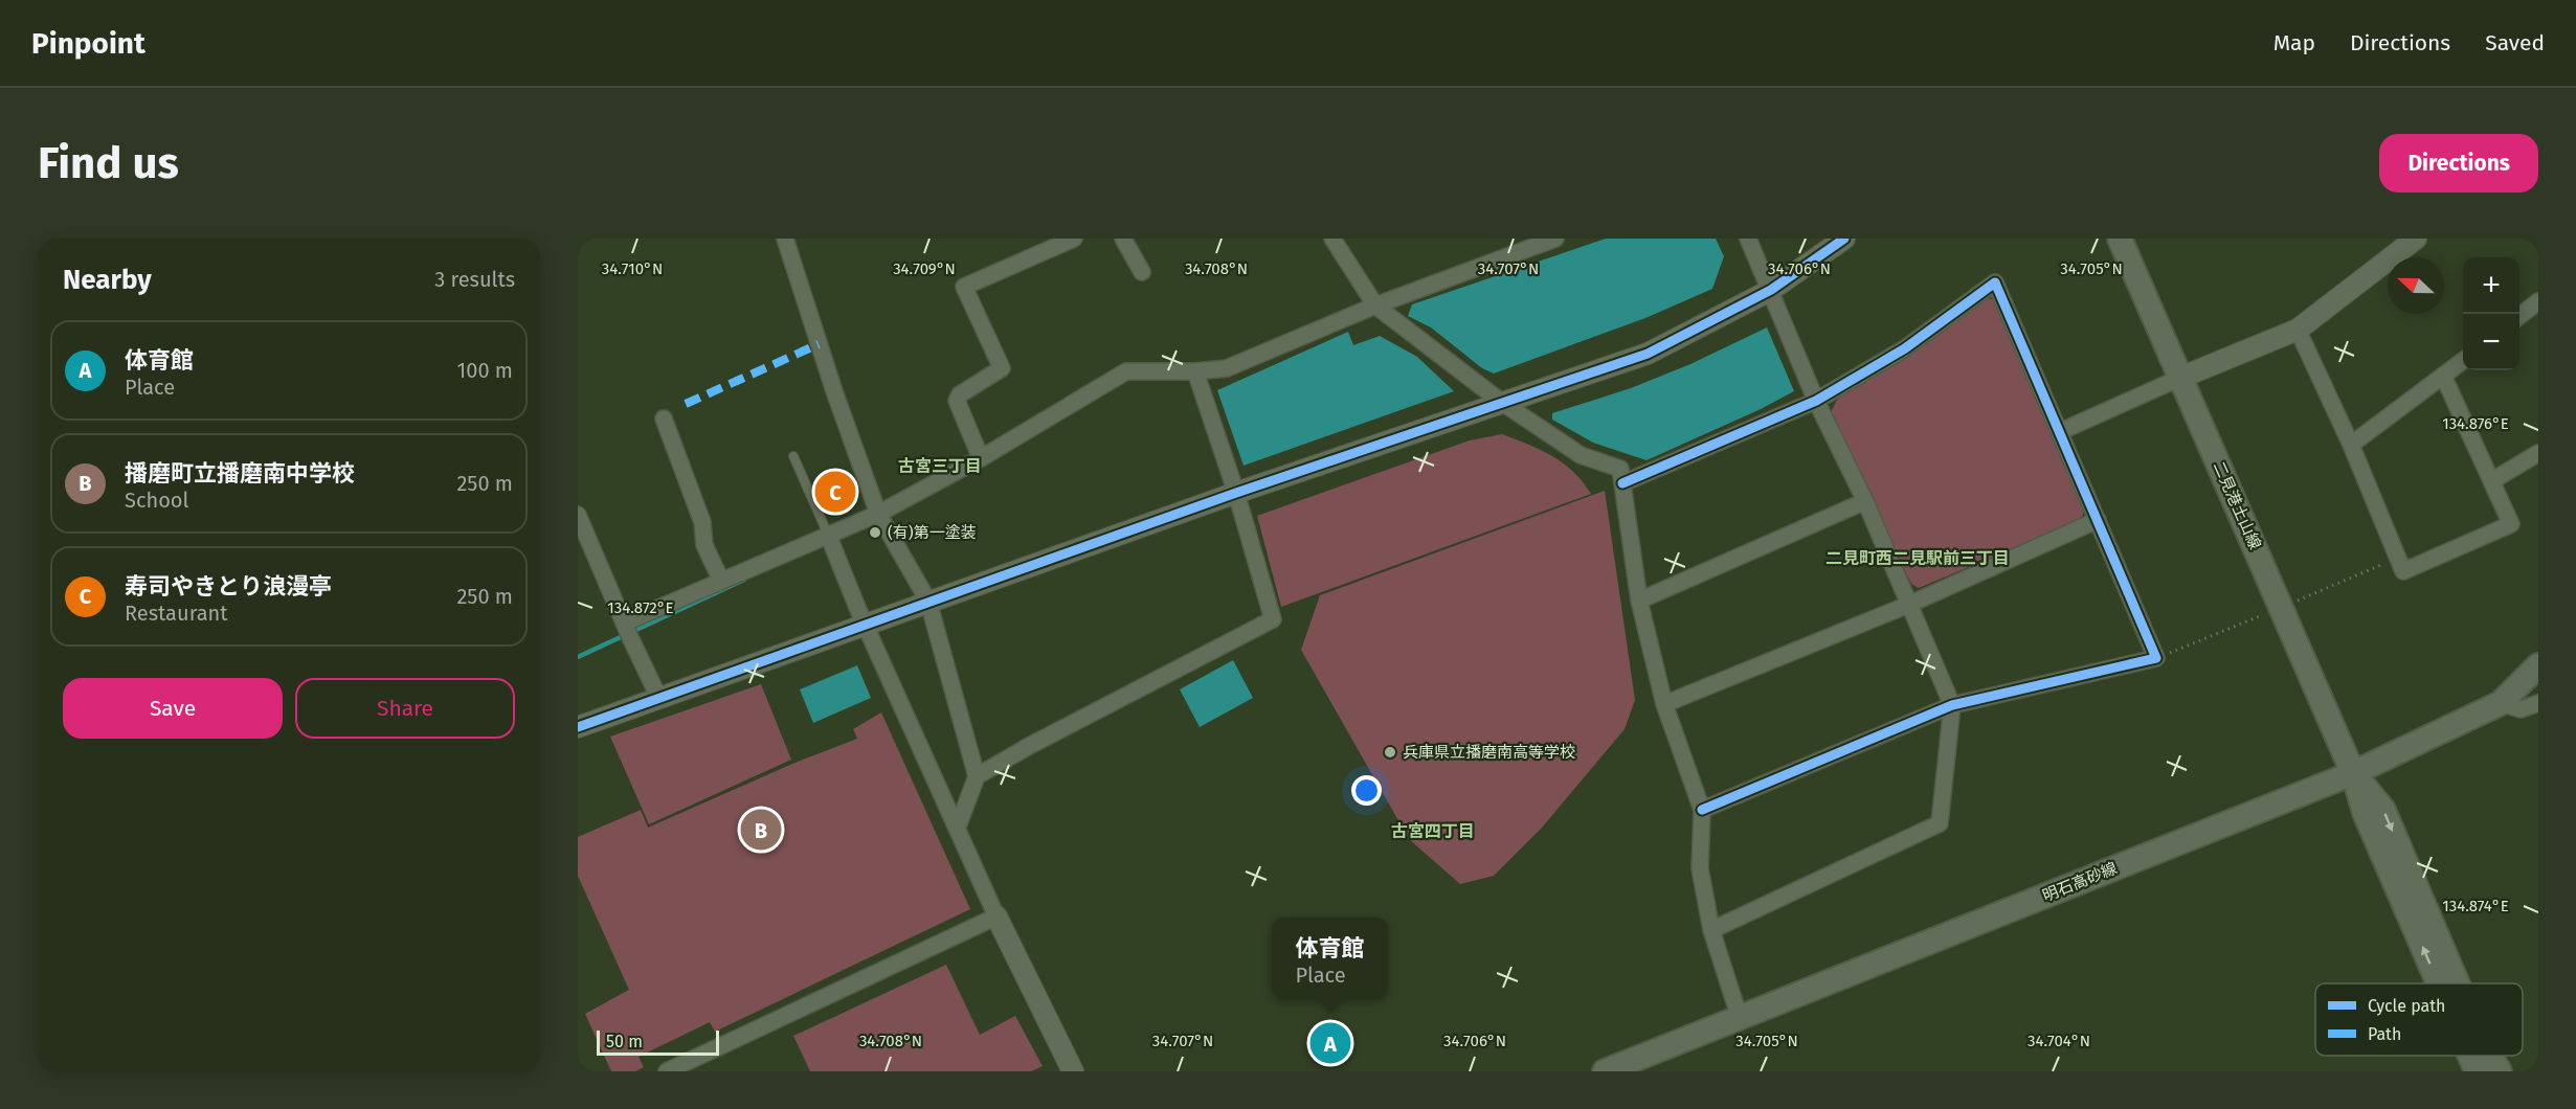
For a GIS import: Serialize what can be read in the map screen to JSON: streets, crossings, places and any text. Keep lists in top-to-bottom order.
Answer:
{
  "streets": {
    "main road": ["二見港土山線", "明石高砂線"]
  },
  "crossings": [
    ["二見港土山線", "明石高砂線"]
  ],
  "districts": ["古宮三丁目", "二見町西二見駅前三丁目", "古宮四丁目"],
  "places": ["(有)第一塗装", "兵庫県立播磨南高等学校"],
  "legend": ["Cycle path", "Path"],
  "scale_bar": "50 m",
  "north": "left",
  "page": {
    "header": "Pinpoint",
    "nav": ["Map", "Directions", "Saved"],
    "buttons": [
      "Directions",
      ["Save", "Share"]
    ],
    "title": "Find us",
    "heading": ["Nearby", "3 results"],
    "map_buttons": ["+", "−"],
    "list": [
      {
        "mark": "A",
        "name": "体育館",
        "note": "Place",
        "value": "100 m"
      },
      {
        "mark": "B",
        "name": "播磨町立播磨南中学校",
        "note": "School",
        "value": "250 m"
      },
      {
        "mark": "C",
        "name": "寿司やきとり浪漫亭",
        "note": "Restaurant",
        "value": "250 m"
      }
    ],
    "pins": ["C", "B", "A"],
    "popup": ["体育館", "Place"],
    "scale": "50 m"
  },
  "coordinates": [
    "34.710°N",
    "34.709°N",
    "34.708°N",
    "34.707°N",
    "34.706°N",
    "34.705°N",
    "134.876°E",
    "134.872°E",
    "134.874°E",
    "34.704°N"
  ]
}
